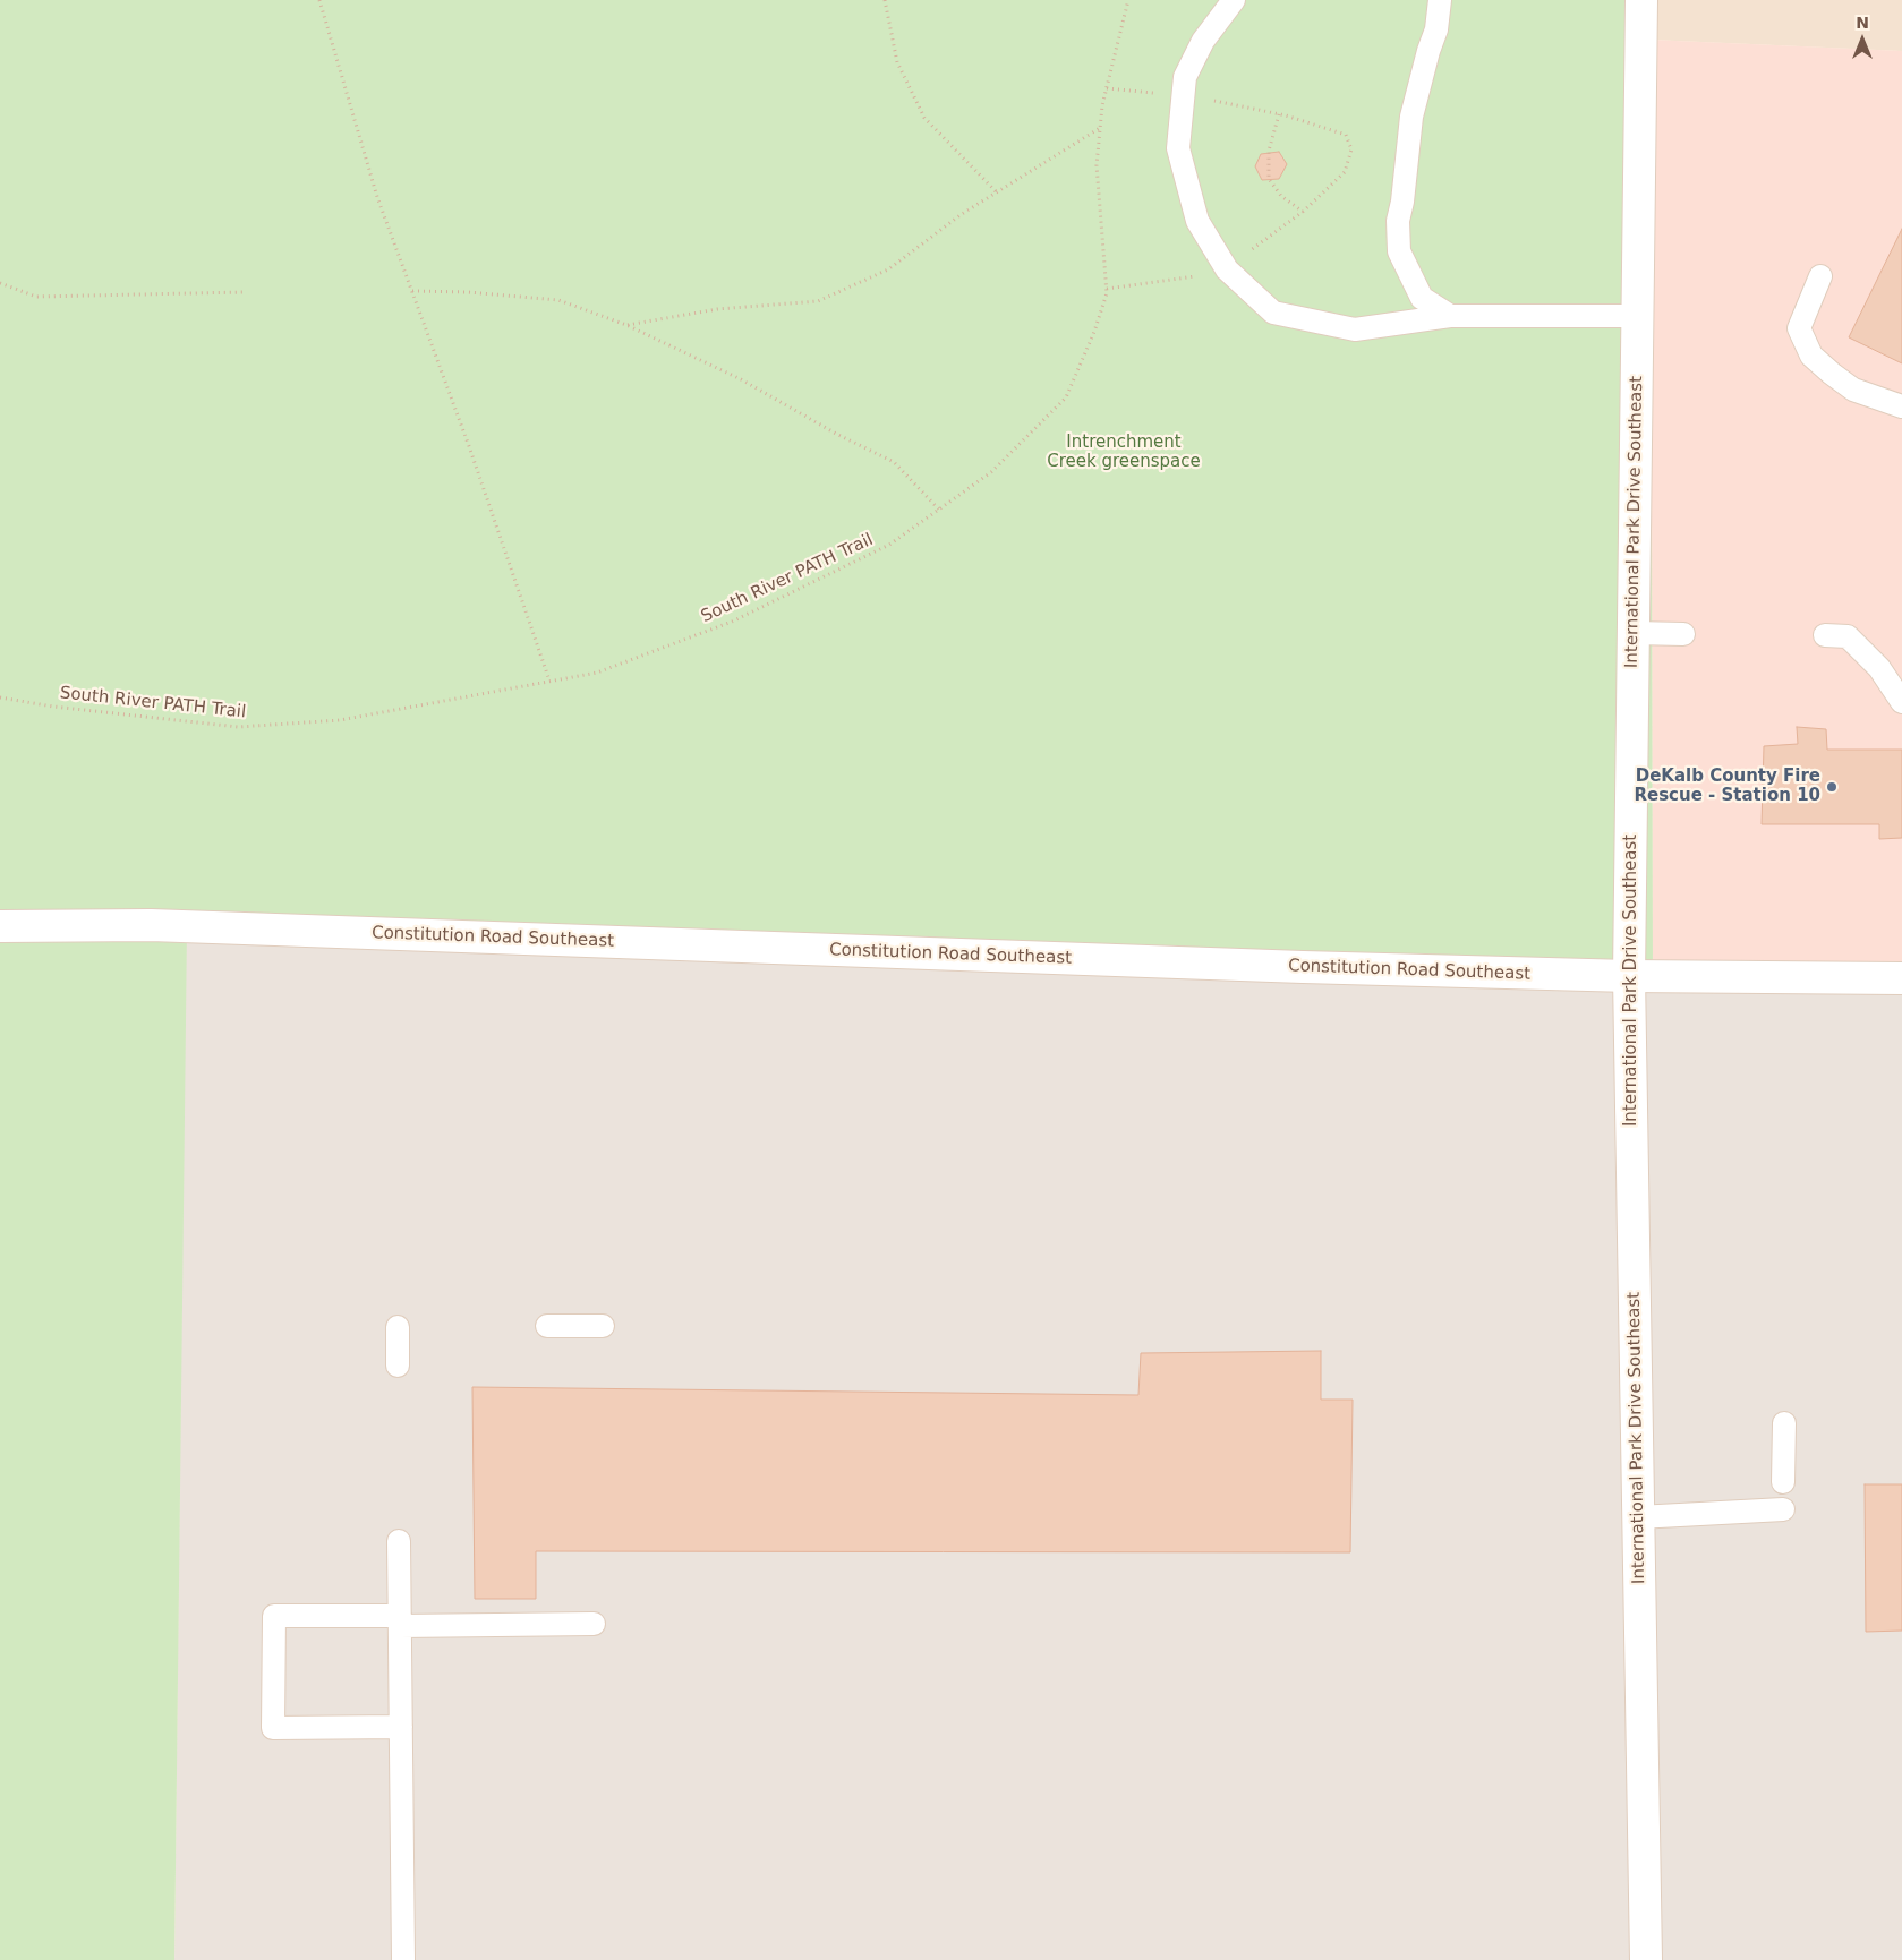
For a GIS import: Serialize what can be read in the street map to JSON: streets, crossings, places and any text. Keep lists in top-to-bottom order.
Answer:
{
  "streets": {
    "street": ["International Park Drive Southeast", "Constitution Road Southeast"],
    "path": ["South River PATH Trail"]
  },
  "crossings": [
    ["International Park Drive Southeast", "Constitution Road Southeast"]
  ],
  "parks": ["Intrenchment Creek greenspace"],
  "places": ["DeKalb County Fire Rescue - Station 10"],
  "north": "top"
}
